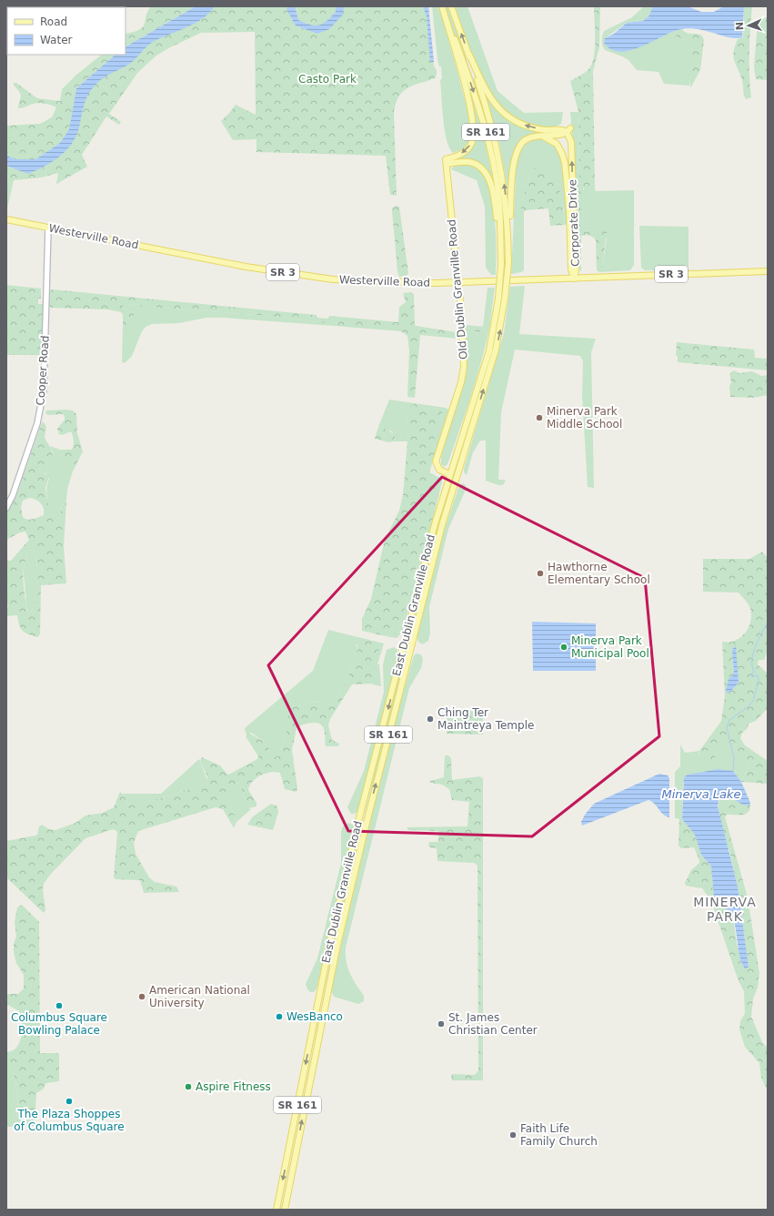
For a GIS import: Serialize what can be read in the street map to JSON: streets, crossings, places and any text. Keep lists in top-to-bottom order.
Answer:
{
  "streets": {
    "main road": [
      "SR 161",
      "Corporate Drive",
      "Westerville Road",
      "SR 3",
      "Old Dublin Granville Road",
      "East Dublin Granville Road"
    ],
    "street": ["Cooper Road"]
  },
  "crossings": [
    ["Corporate Drive", "Westerville Road"],
    ["Westerville Road", "Old Dublin Granville Road"],
    ["Westerville Road", "Cooper Road"],
    ["Old Dublin Granville Road", "East Dublin Granville Road"]
  ],
  "districts": ["MINERVA PARK"],
  "water": ["Minerva Lake"],
  "parks": ["Casto Park"],
  "places": [
    "Minerva Park Middle School",
    "Hawthorne Elementary School",
    "Minerva Park Municipal Pool",
    "Ching Ter Maintreya Temple",
    "American National University",
    "Columbus Square Bowling Palace",
    "WesBanco",
    "St. James Christian Center",
    "Aspire Fitness",
    "The Plaza Shoppes of Columbus Square",
    "Faith Life Family Church"
  ],
  "legend": ["Road", "Water"],
  "north": "left"
}
